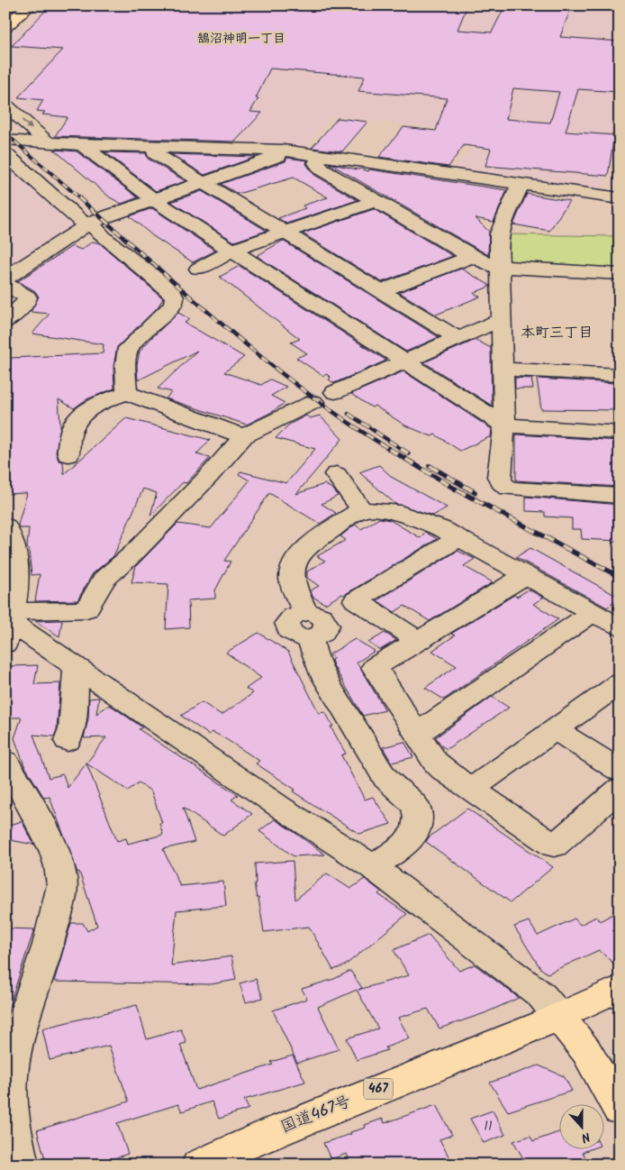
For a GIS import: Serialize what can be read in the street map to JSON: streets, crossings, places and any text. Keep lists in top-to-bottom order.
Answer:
{
  "streets": {
    "main road": ["467", "国道467号"]
  },
  "districts": ["鵠沼神明一丁目", "本町三丁目"],
  "house_numbers": ["11"],
  "north": "bottom"
}
